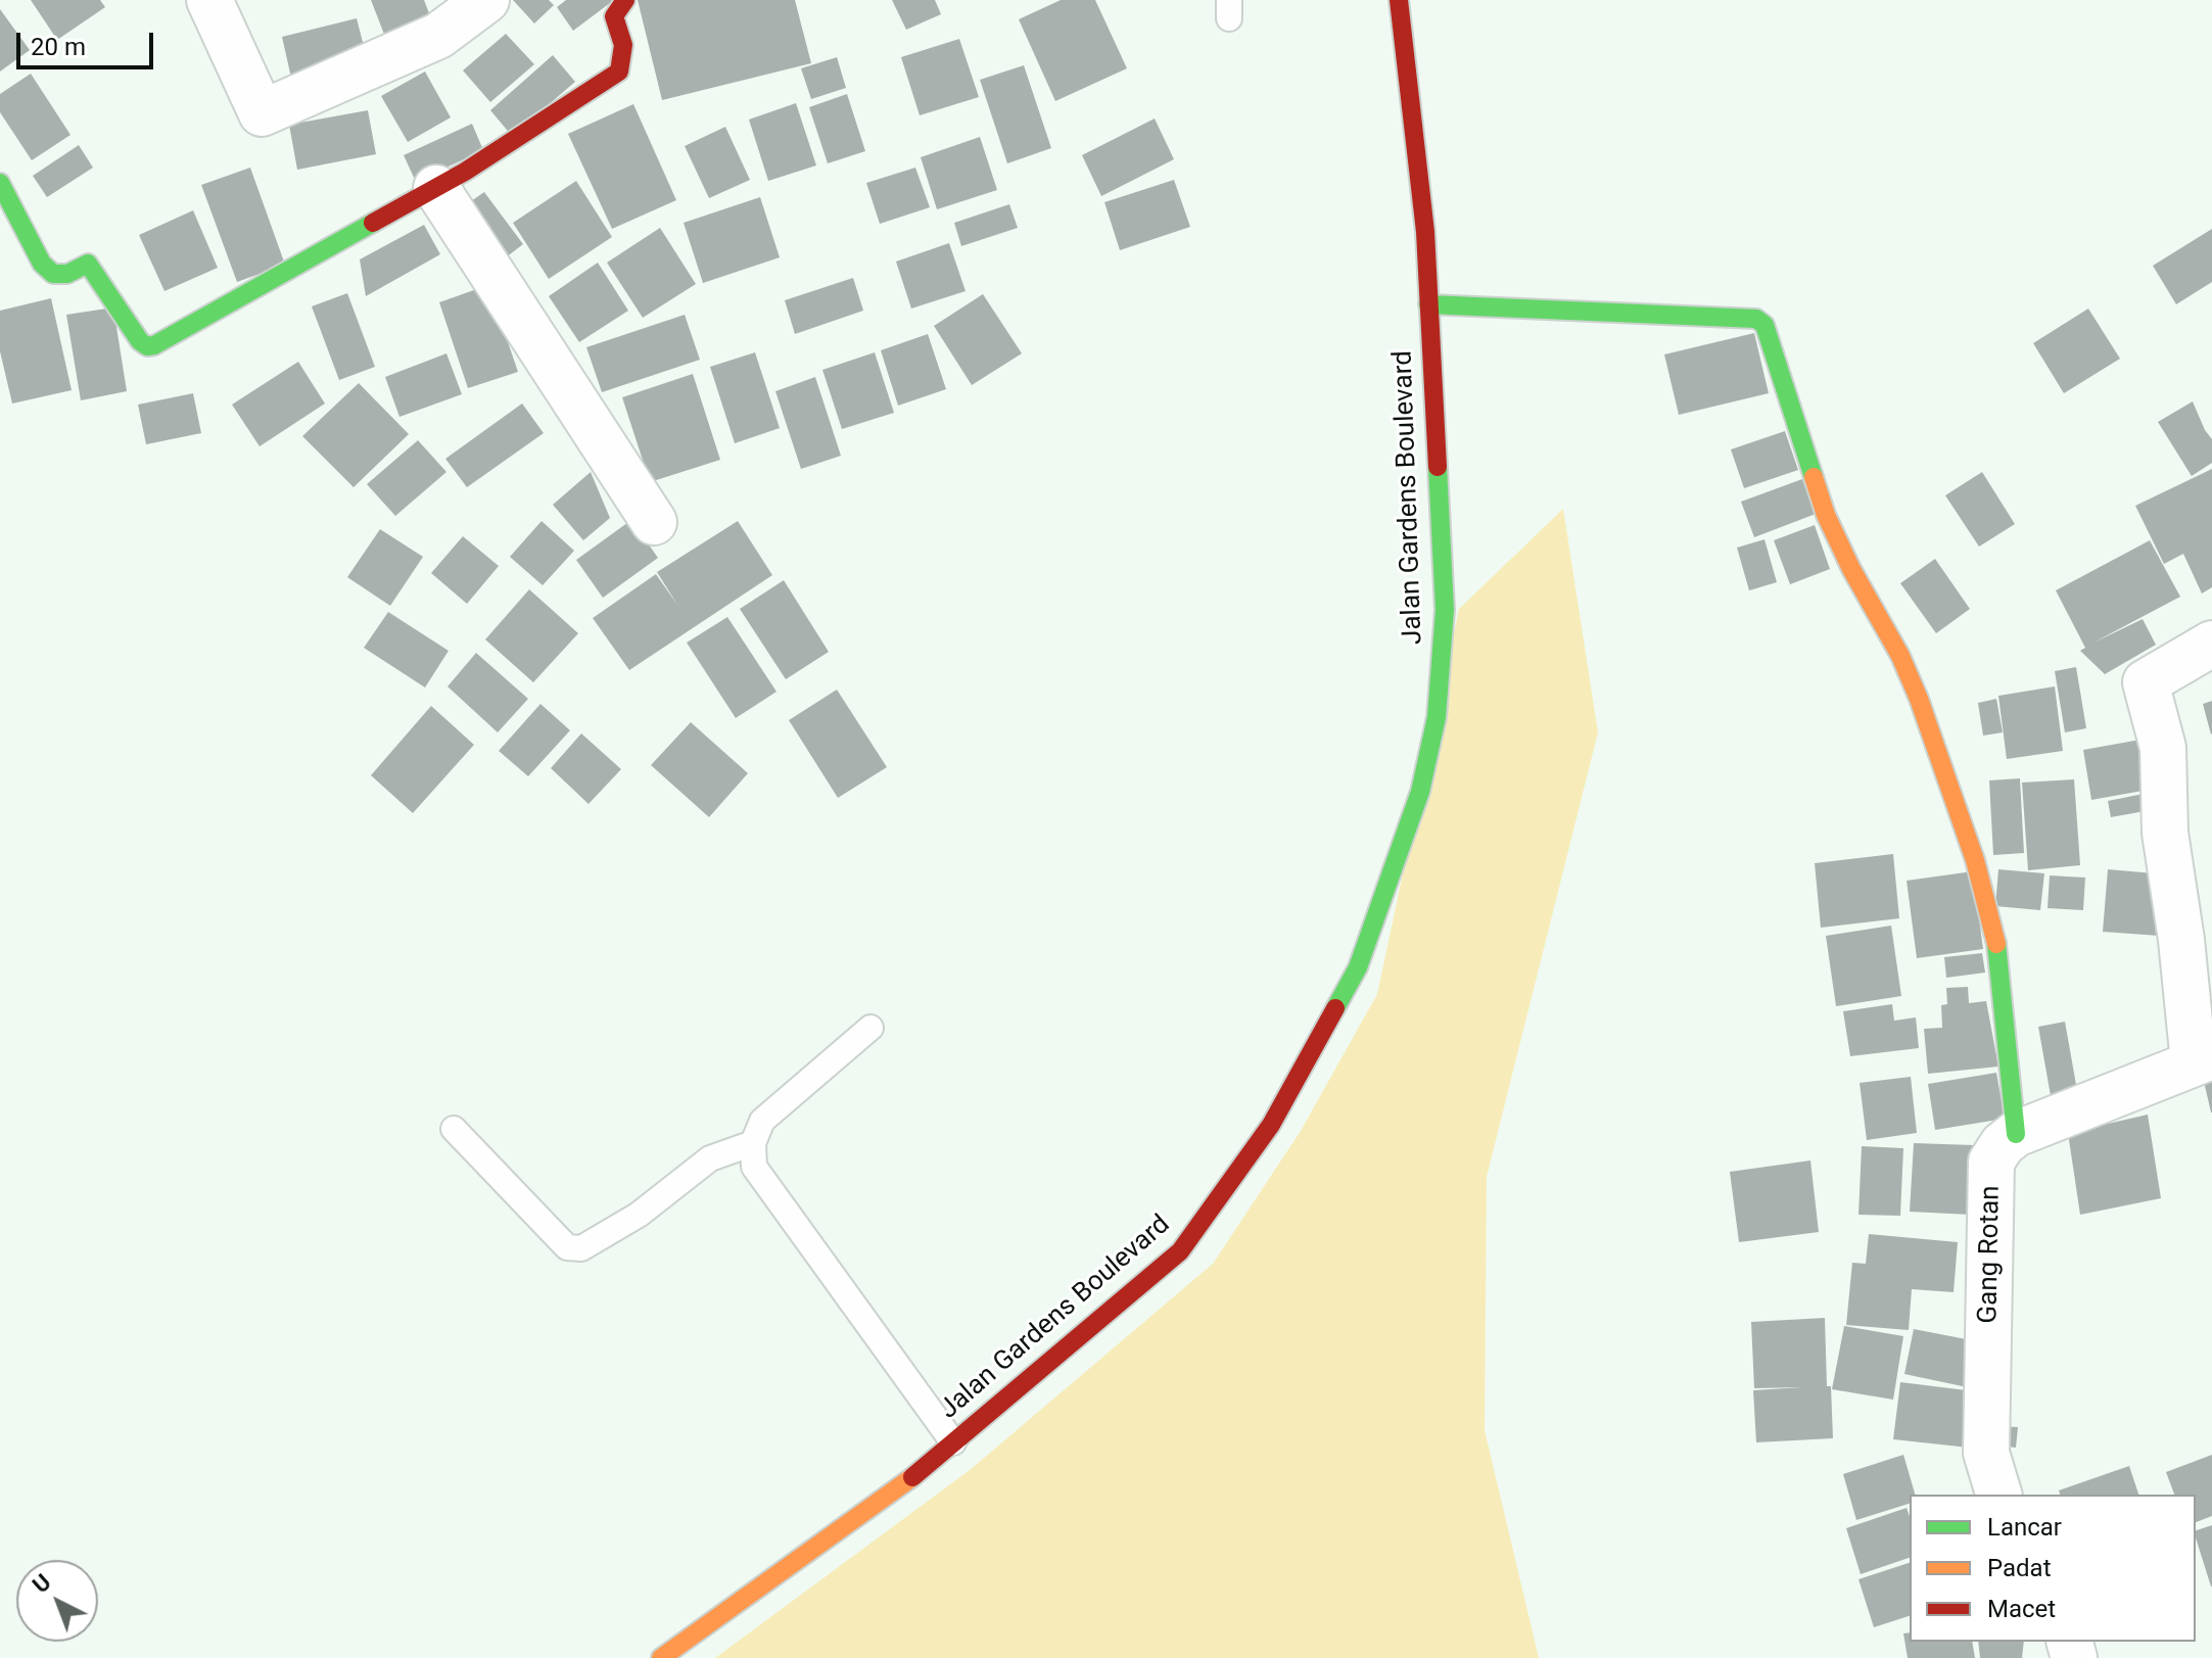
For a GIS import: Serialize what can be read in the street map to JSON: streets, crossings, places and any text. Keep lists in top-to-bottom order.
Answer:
{
  "streets": {
    "street": ["Jalan Gardens Boulevard", "Gang Rotan"]
  },
  "legend": ["Lancar", "Padat", "Macet"],
  "scale_bar": "20 m",
  "north": "top left"
}
